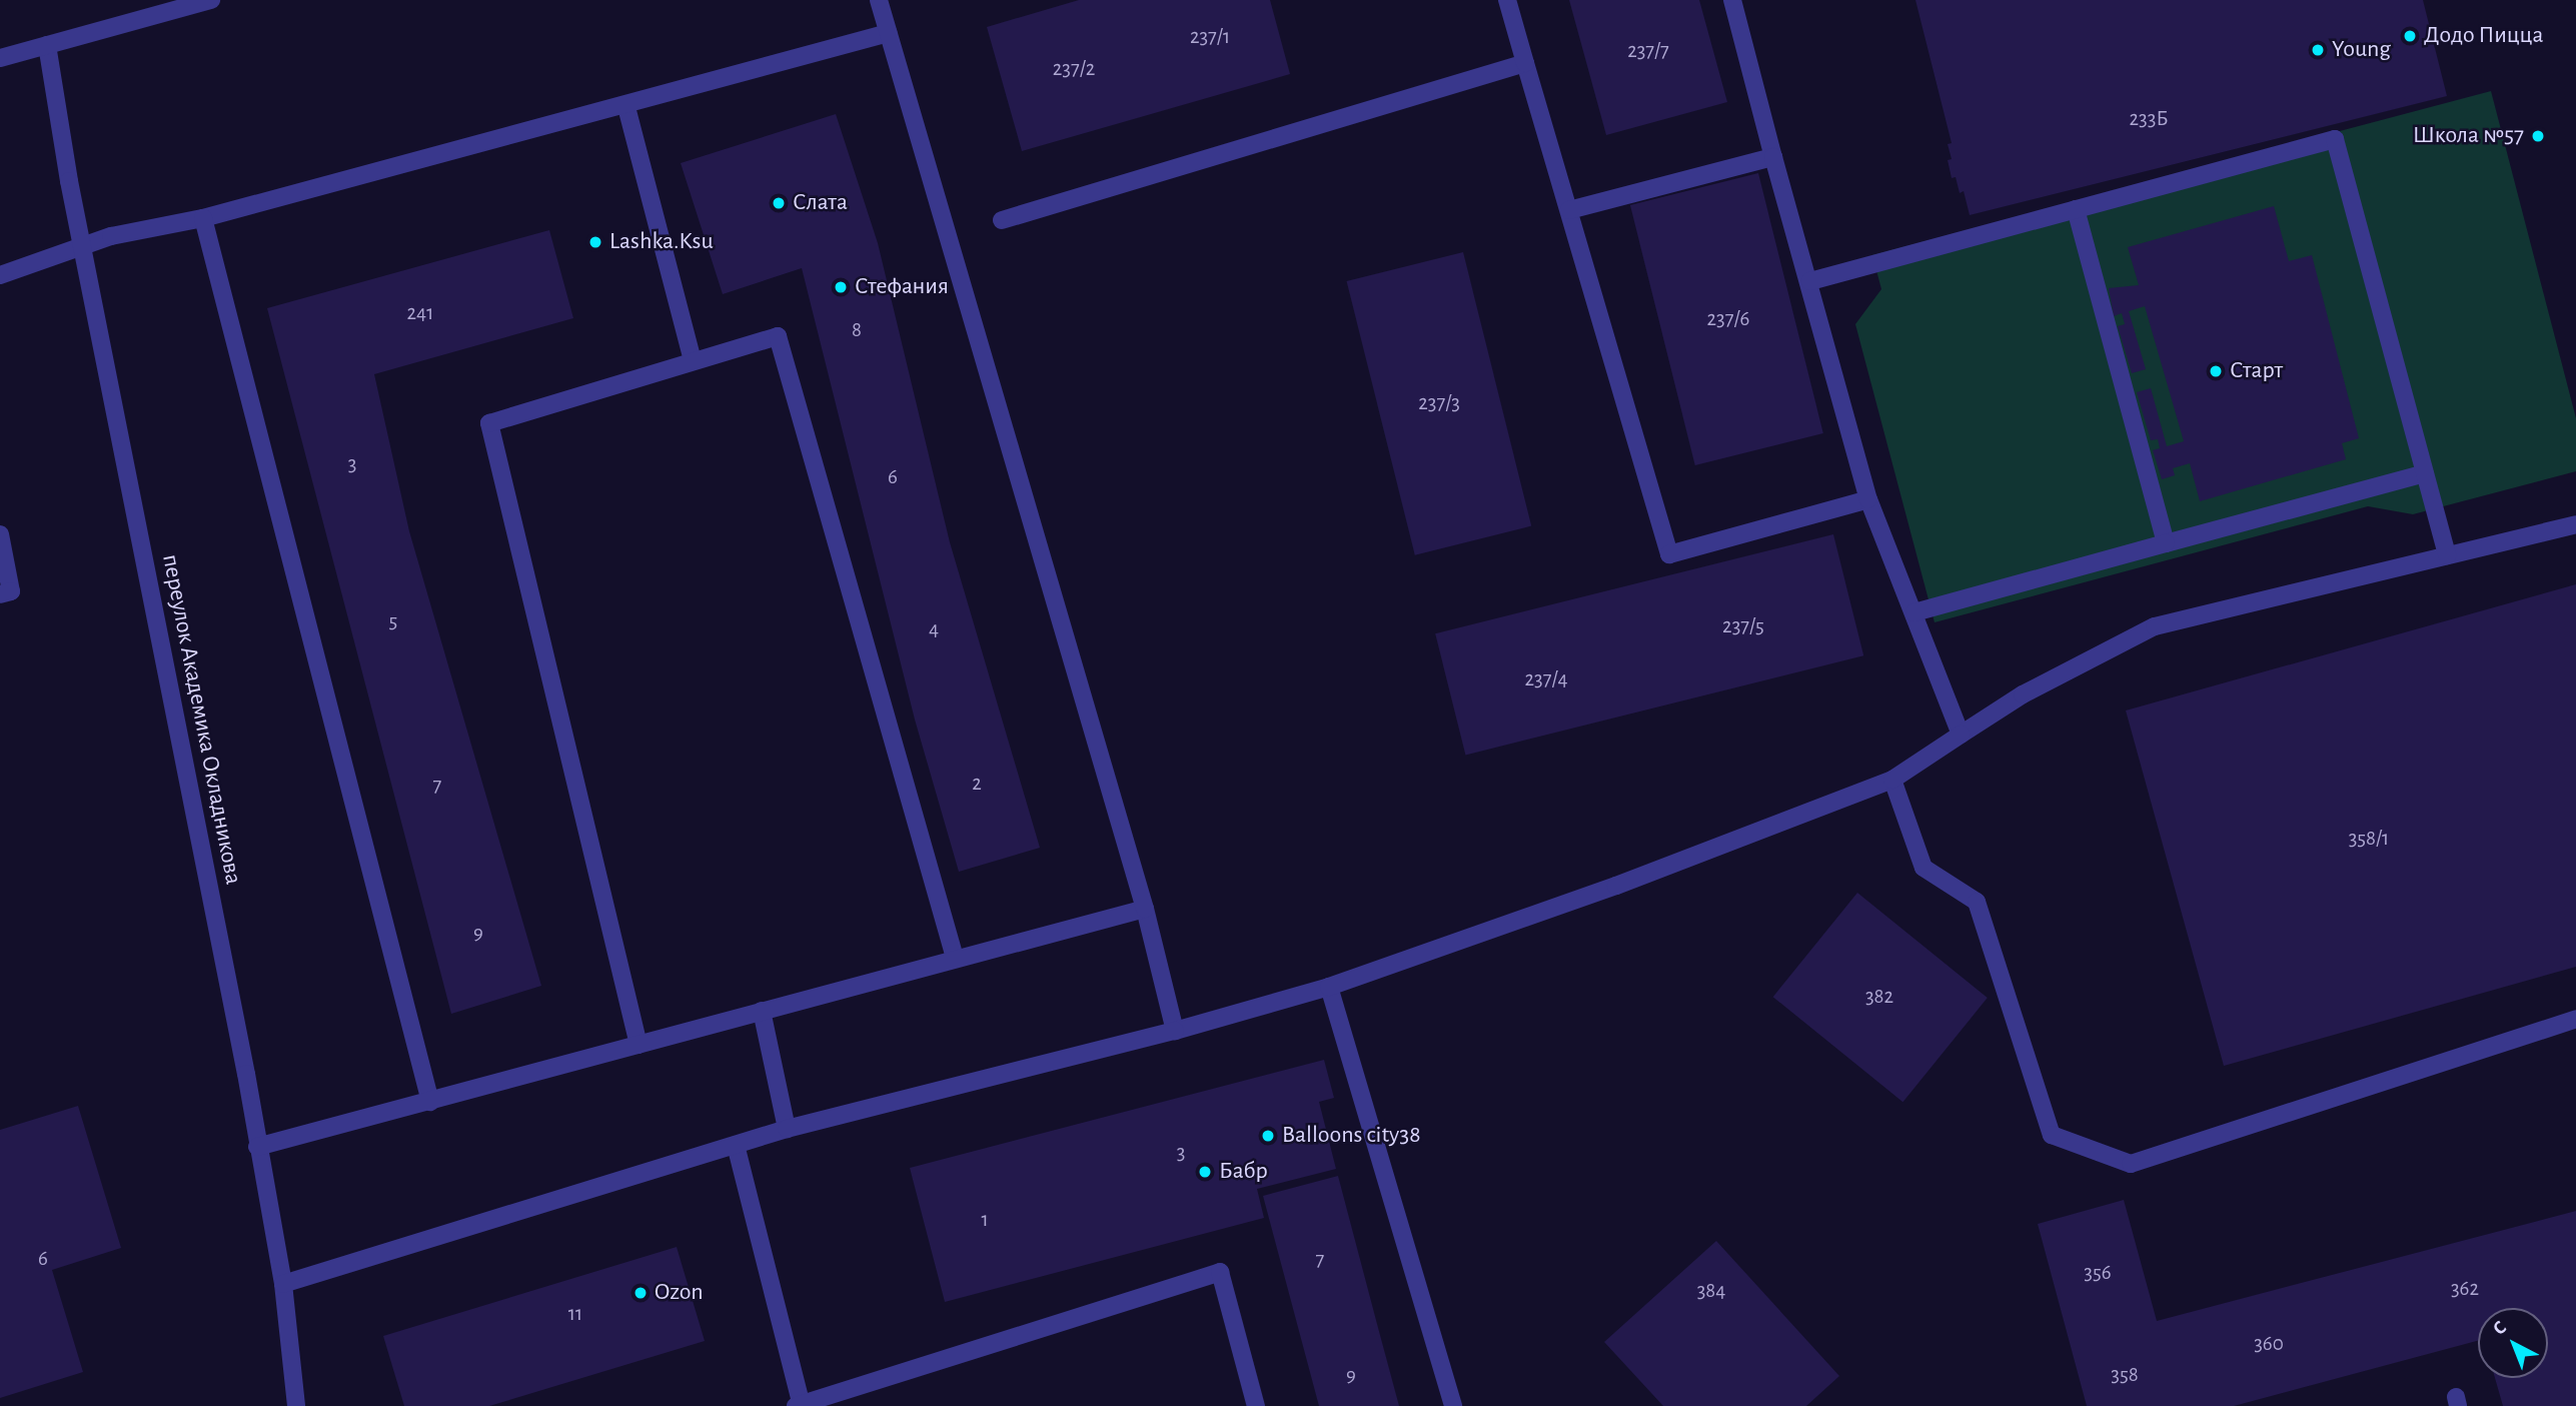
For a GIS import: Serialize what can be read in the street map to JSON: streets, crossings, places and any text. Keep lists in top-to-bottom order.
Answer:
{
  "streets": {
    "street": ["переулок Академика Окладникова"]
  },
  "places": [
    "Додо Пицца",
    "Young",
    "Школа №57",
    "Слата",
    "Lashka.Ksu",
    "Стефания",
    "Старт",
    "Balloons city38",
    "Бабр",
    "Ozon"
  ],
  "house_numbers": [
    "237/1",
    "237/7",
    "237/2",
    "233Б",
    "241",
    "237/6",
    "8",
    "237/3",
    "3",
    "6",
    "5",
    "237/5",
    "4",
    "237/4",
    "2",
    "7",
    "358/1",
    "9",
    "382",
    "3",
    "1",
    "6",
    "7",
    "356",
    "362",
    "384",
    "11",
    "360",
    "9",
    "358"
  ],
  "north": "top left"
}
